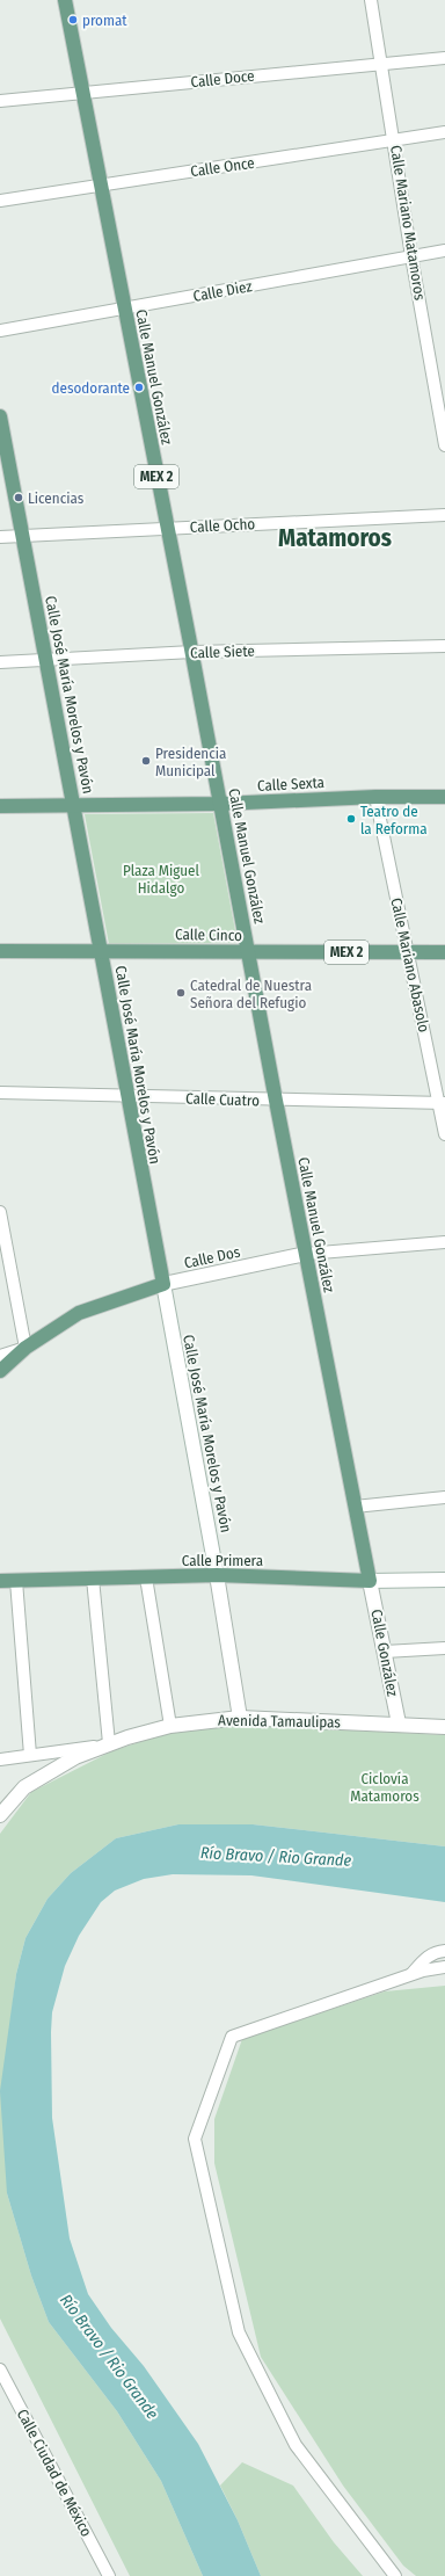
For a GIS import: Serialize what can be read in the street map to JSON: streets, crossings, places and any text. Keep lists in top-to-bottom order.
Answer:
{
  "streets": {
    "main road": [
      "Calle Manuel González",
      "MEX 2",
      "Calle José María Morelos y Pavón",
      "Calle Sexta",
      "Calle Cinco",
      "Calle Dos",
      "Calle Primera"
    ],
    "street": [
      "Calle Doce",
      "Calle Once",
      "Calle Mariano Matamoros",
      "Calle Diez",
      "Calle Ocho",
      "Calle Siete",
      "Calle Mariano Abasolo",
      "Calle Cuatro",
      "Calle González",
      "Avenida Tamaulipas",
      "Calle Ciudad de México"
    ]
  },
  "crossings": [
    ["Calle Doce", "Calle Mariano Matamoros"],
    ["Calle Doce", "Calle Manuel González"],
    ["Calle Once", "Calle Mariano Matamoros"],
    ["Calle Once", "Calle Manuel González"],
    ["Calle Mariano Matamoros", "Calle Diez"],
    ["Calle Diez", "Calle Manuel González"],
    ["Calle Manuel González", "Calle Ocho"],
    ["Calle Manuel González", "Calle Siete"],
    ["Calle Manuel González", "Calle Sexta"],
    ["Calle Manuel González", "Calle Cinco"],
    ["Calle Manuel González", "Calle Cuatro"],
    ["Calle Manuel González", "Calle Dos"],
    ["Calle Manuel González", "Calle Primera"],
    ["Calle Manuel González", "Calle González"],
    ["Calle Ocho", "Calle José María Morelos y Pavón"],
    ["Calle Siete", "Calle José María Morelos y Pavón"],
    ["Calle José María Morelos y Pavón", "Calle Sexta"],
    ["Calle José María Morelos y Pavón", "Calle Cinco"],
    ["Calle José María Morelos y Pavón", "Calle Cuatro"],
    ["Calle José María Morelos y Pavón", "Calle Dos"],
    ["Calle José María Morelos y Pavón", "Calle Primera"],
    ["Calle José María Morelos y Pavón", "Avenida Tamaulipas"],
    ["Calle Sexta", "Calle Mariano Abasolo"],
    ["Calle Cinco", "Calle Mariano Abasolo"],
    ["Calle Mariano Abasolo", "Calle Cuatro"],
    ["Calle Primera", "Calle González"],
    ["Calle González", "Avenida Tamaulipas"]
  ],
  "districts": ["Matamoros"],
  "water": ["Río Bravo / Rio Grande"],
  "parks": ["Plaza Miguel Hidalgo", "Ciclovía Matamoros"],
  "places": [
    "promat",
    "desodorante",
    "Licencias",
    "Presidencia Municipal",
    "Teatro de la Reforma",
    "Catedral de Nuestra Señora del Refugio"
  ]
}
